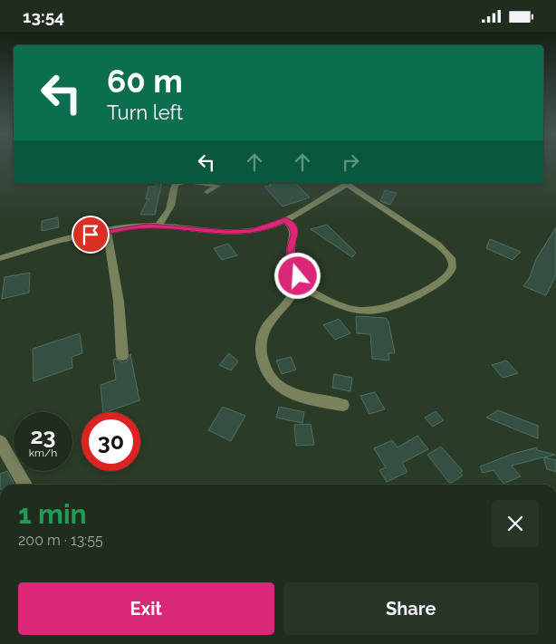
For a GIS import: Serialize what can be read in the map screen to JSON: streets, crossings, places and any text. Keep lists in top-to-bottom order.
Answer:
{
  "page": {
    "status": "13:54",
    "turn": ["60 m", "Turn left"],
    "speed": "23 km/h",
    "limit": "30",
    "heading": ["1 min", "200 m · 13:55"],
    "buttons": ["Exit", "Share"]
  }
}
